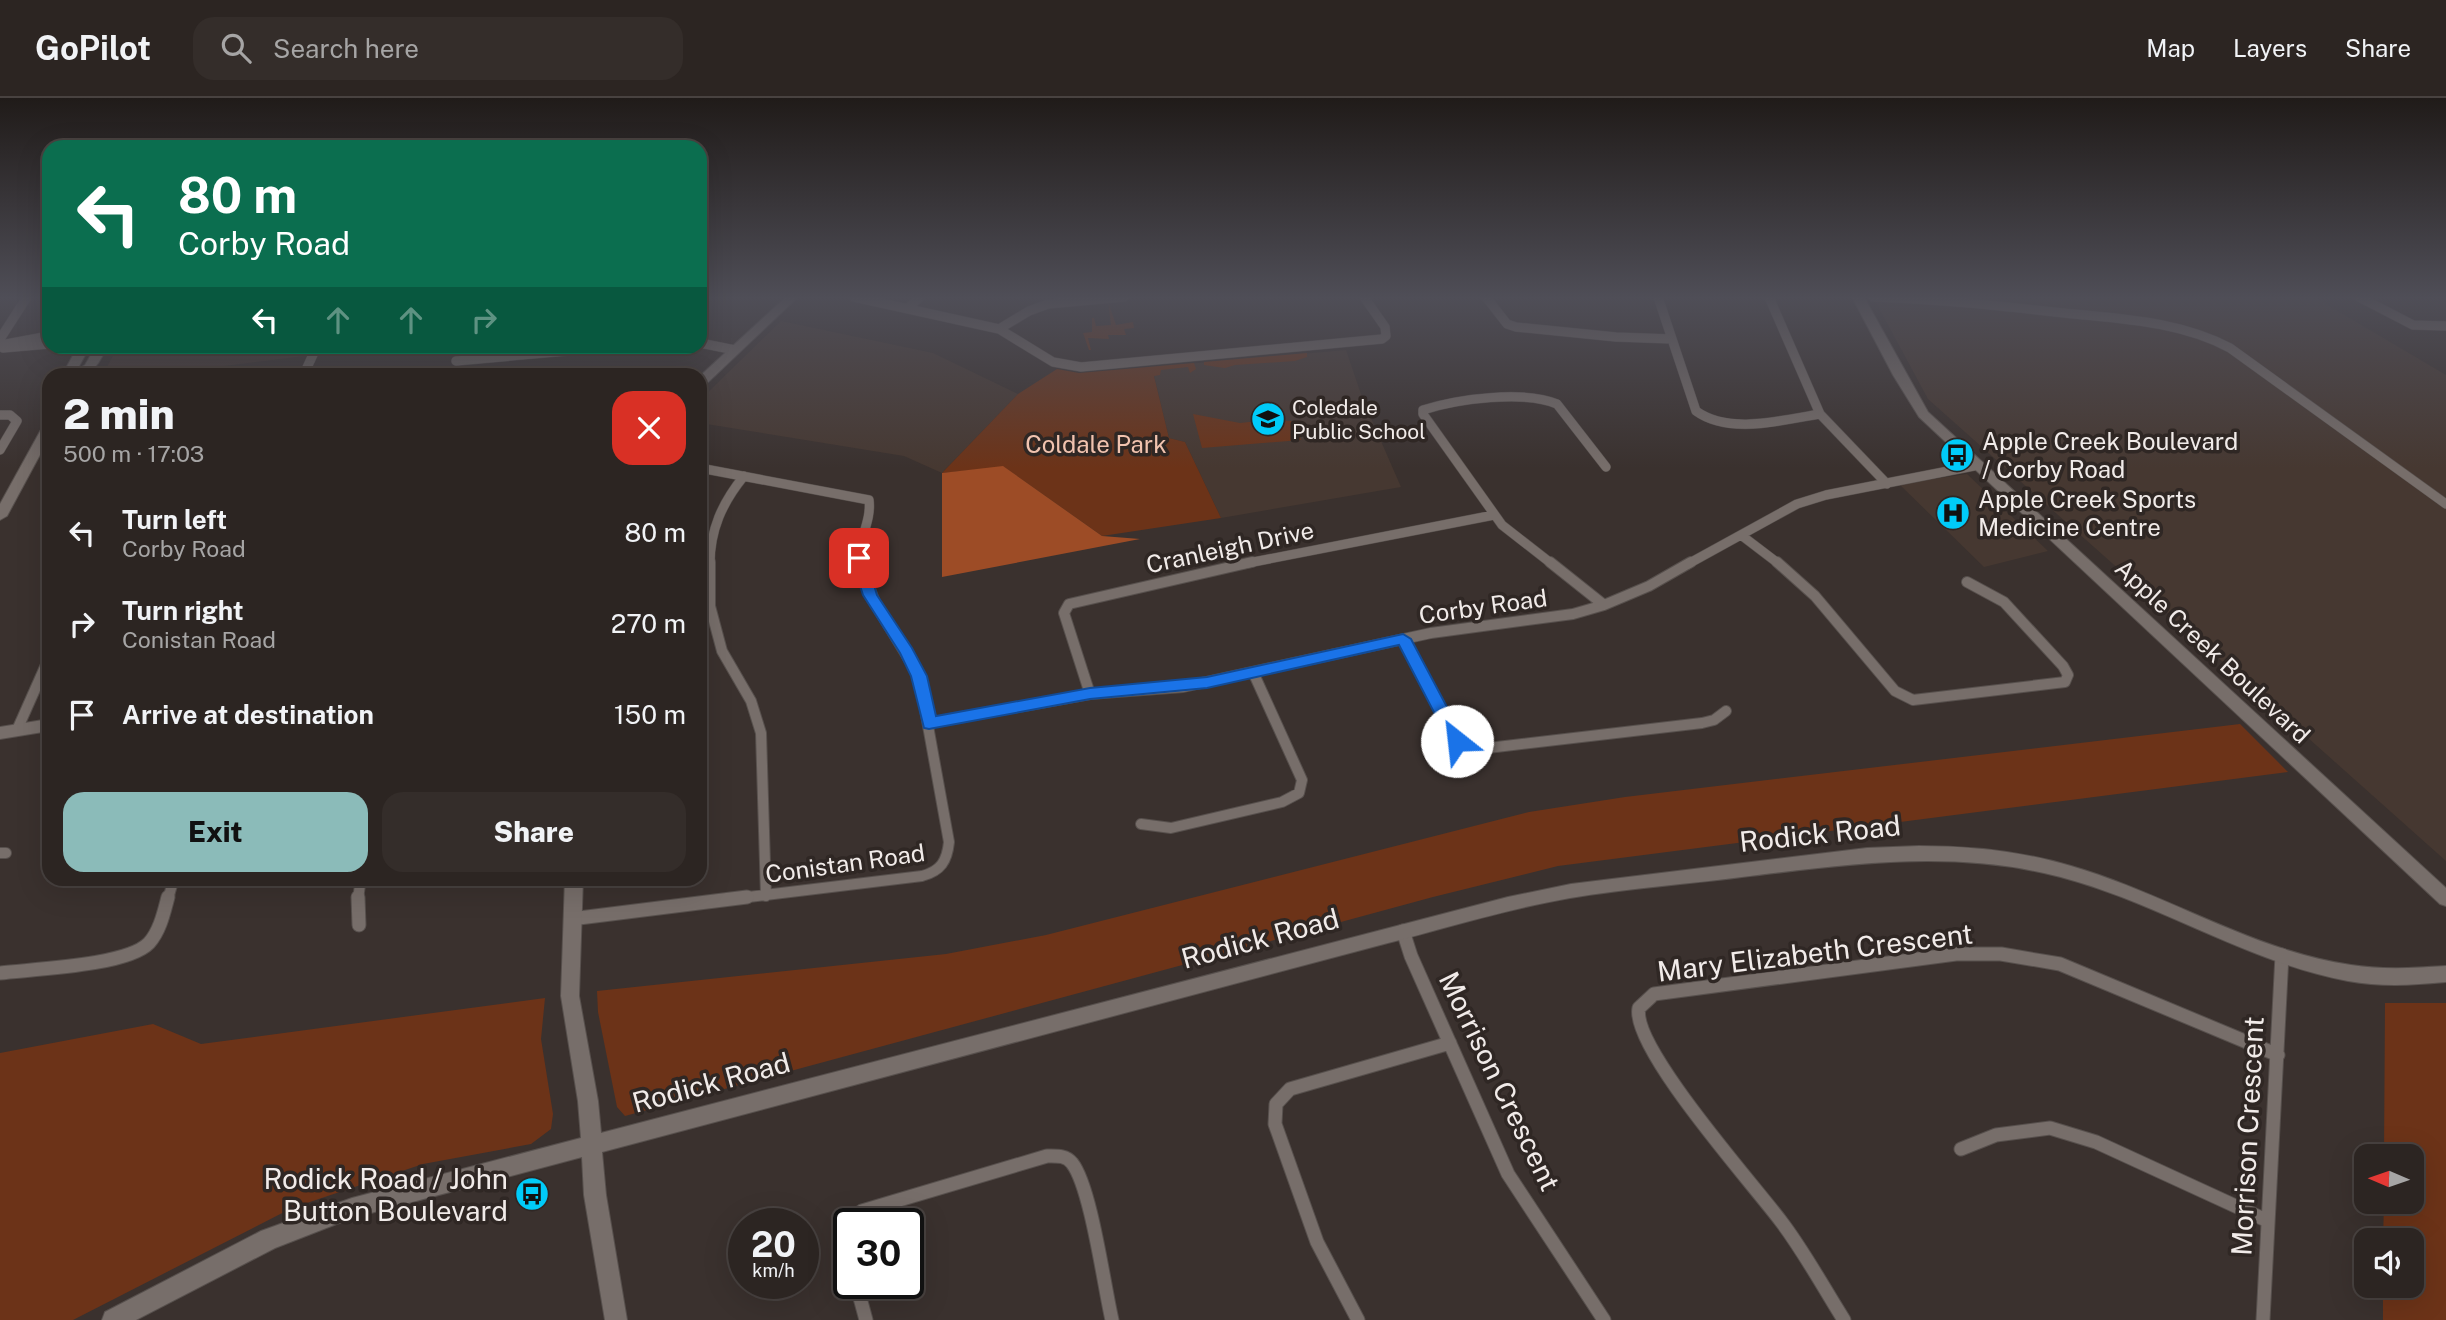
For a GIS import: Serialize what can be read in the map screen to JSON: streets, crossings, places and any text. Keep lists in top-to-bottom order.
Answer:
{
  "streets": {
    "main road": ["Apple Creek Boulevard", "Rodick Road"],
    "street": [
      "Cranleigh Drive",
      "Corby Road",
      "Conistan Road",
      "Mary Elizabeth Crescent",
      "Morrison Crescent"
    ]
  },
  "crossings": [
    ["Cranleigh Drive", "Corby Road"],
    ["Corby Road", "Apple Creek Boulevard"],
    ["Corby Road", "Conistan Road"],
    ["Rodick Road", "Morrison Crescent"],
    ["Mary Elizabeth Crescent", "Morrison Crescent"]
  ],
  "parks": ["Coldale Park"],
  "places": {
    "school or university": ["Coledale Public School"],
    "bus stop": ["Apple Creek Boulevard / Corby Road", "Rodick Road / John Button Boulevard"],
    "hospital": ["Apple Creek Sports Medicine Centre"]
  },
  "north": "left",
  "page": {
    "header": "GoPilot",
    "search": "Search here",
    "nav": ["Map", "Layers", "Share"],
    "turn": ["80 m", "Corby Road"],
    "heading": ["2 min", "500 m · 17:03"],
    "list": [
      {
        "name": "Turn left",
        "note": "Corby Road",
        "value": "80 m"
      },
      {
        "name": "Turn right",
        "note": "Conistan Road",
        "value": "270 m"
      },
      {
        "name": "Arrive at destination",
        "value": "150 m"
      }
    ],
    "buttons": ["Exit", "Share"],
    "speed": "20 km/h",
    "limit": "30"
  }
}
